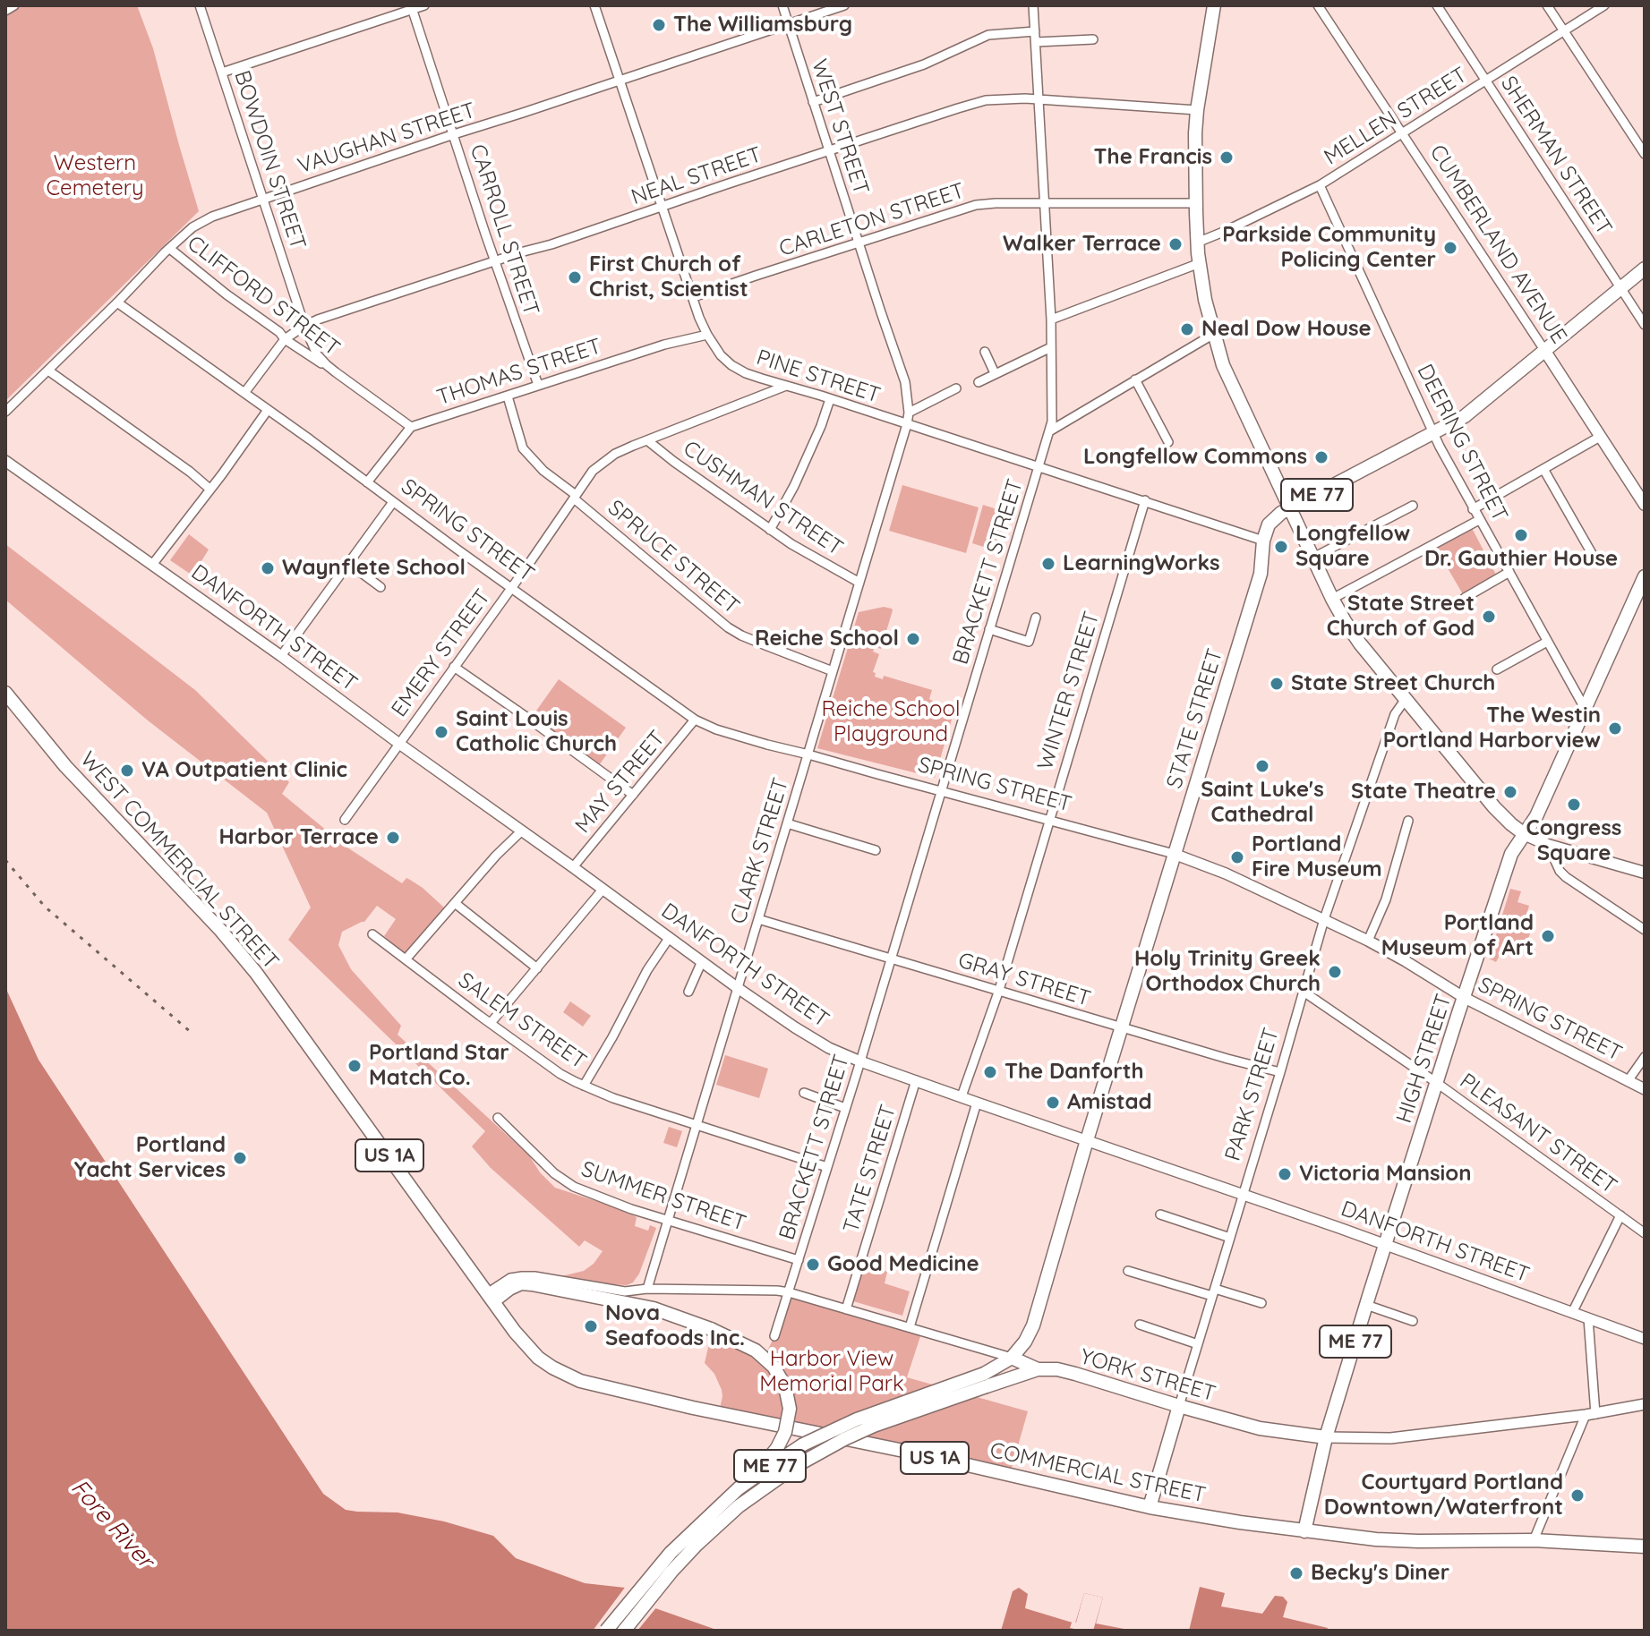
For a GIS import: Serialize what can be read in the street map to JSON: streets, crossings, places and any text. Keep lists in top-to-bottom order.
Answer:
{
  "streets": {
    "main road": [
      "CUMBERLAND AVENUE",
      "ME 77",
      "STATE STREET",
      "WEST COMMERCIAL STREET",
      "HIGH STREET",
      "PARK STREET",
      "US 1A",
      "YORK STREET",
      "COMMERCIAL STREET"
    ],
    "street": [
      "MELLEN STREET",
      "WEST STREET",
      "VAUGHAN STREET",
      "SHERMAN STREET",
      "BOWDOIN STREET",
      "NEAL STREET",
      "CARLETON STREET",
      "CARROLL STREET",
      "CLIFFORD STREET",
      "THOMAS STREET",
      "PINE STREET",
      "DEERING STREET",
      "CUSHMAN STREET",
      "SPRING STREET",
      "SPRUCE STREET",
      "BRACKETT STREET",
      "DANFORTH STREET",
      "EMERY STREET",
      "WINTER STREET",
      "MAY STREET",
      "CLARK STREET",
      "GRAY STREET",
      "SALEM STREET",
      "PLEASANT STREET",
      "TATE STREET",
      "SUMMER STREET"
    ]
  },
  "crossings": [
    ["MELLEN STREET", "SHERMAN STREET"],
    ["MELLEN STREET", "CUMBERLAND AVENUE"],
    ["MELLEN STREET", "DEERING STREET"],
    ["WEST STREET", "VAUGHAN STREET"],
    ["WEST STREET", "NEAL STREET"],
    ["WEST STREET", "CARLETON STREET"],
    ["WEST STREET", "PINE STREET"],
    ["WEST STREET", "CLARK STREET"],
    ["VAUGHAN STREET", "BOWDOIN STREET"],
    ["VAUGHAN STREET", "CARROLL STREET"],
    ["VAUGHAN STREET", "CLIFFORD STREET"],
    ["VAUGHAN STREET", "PINE STREET"],
    ["VAUGHAN STREET", "SPRING STREET"],
    ["SHERMAN STREET", "STATE STREET"],
    ["BOWDOIN STREET", "NEAL STREET"],
    ["BOWDOIN STREET", "CLIFFORD STREET"],
    ["NEAL STREET", "CARROLL STREET"],
    ["NEAL STREET", "CLIFFORD STREET"],
    ["NEAL STREET", "PINE STREET"],
    ["NEAL STREET", "SPRING STREET"],
    ["NEAL STREET", "BRACKETT STREET"],
    ["CARLETON STREET", "PINE STREET"],
    ["CARLETON STREET", "BRACKETT STREET"],
    ["CARROLL STREET", "THOMAS STREET"],
    ["CUMBERLAND AVENUE", "STATE STREET"],
    ["CLIFFORD STREET", "THOMAS STREET"],
    ["THOMAS STREET", "PINE STREET"],
    ["THOMAS STREET", "SPRUCE STREET"],
    ["PINE STREET", "BRACKETT STREET"],
    ["PINE STREET", "EMERY STREET"],
    ["PINE STREET", "WINTER STREET"],
    ["PINE STREET", "STATE STREET"],
    ["PINE STREET", "CLARK STREET"],
    ["DEERING STREET", "STATE STREET"],
    ["DEERING STREET", "HIGH STREET"],
    ["ME 77", "STATE STREET"],
    ["ME 77", "YORK STREET"],
    ["CUSHMAN STREET", "EMERY STREET"],
    ["CUSHMAN STREET", "CLARK STREET"],
    ["SPRING STREET", "BRACKETT STREET"],
    ["SPRING STREET", "EMERY STREET"],
    ["SPRING STREET", "WINTER STREET"],
    ["SPRING STREET", "STATE STREET"],
    ["SPRING STREET", "MAY STREET"],
    ["SPRING STREET", "CLARK STREET"],
    ["SPRING STREET", "HIGH STREET"],
    ["SPRING STREET", "PARK STREET"],
    ["SPRUCE STREET", "EMERY STREET"],
    ["SPRUCE STREET", "CLARK STREET"],
    ["BRACKETT STREET", "DANFORTH STREET"],
    ["BRACKETT STREET", "GRAY STREET"],
    ["BRACKETT STREET", "SALEM STREET"],
    ["BRACKETT STREET", "SUMMER STREET"],
    ["BRACKETT STREET", "YORK STREET"],
    ["DANFORTH STREET", "EMERY STREET"],
    ["DANFORTH STREET", "WINTER STREET"],
    ["DANFORTH STREET", "STATE STREET"],
    ["DANFORTH STREET", "MAY STREET"],
    ["DANFORTH STREET", "CLARK STREET"],
    ["DANFORTH STREET", "HIGH STREET"],
    ["DANFORTH STREET", "PARK STREET"],
    ["DANFORTH STREET", "TATE STREET"],
    ["WINTER STREET", "GRAY STREET"],
    ["STATE STREET", "GRAY STREET"],
    ["STATE STREET", "YORK STREET"],
    ["CLARK STREET", "GRAY STREET"],
    ["CLARK STREET", "SALEM STREET"],
    ["CLARK STREET", "SUMMER STREET"],
    ["CLARK STREET", "YORK STREET"],
    ["WEST COMMERCIAL STREET", "YORK STREET"],
    ["WEST COMMERCIAL STREET", "COMMERCIAL STREET"],
    ["GRAY STREET", "PARK STREET"],
    ["HIGH STREET", "PLEASANT STREET"],
    ["HIGH STREET", "YORK STREET"],
    ["HIGH STREET", "COMMERCIAL STREET"],
    ["PARK STREET", "PLEASANT STREET"],
    ["PARK STREET", "YORK STREET"],
    ["PARK STREET", "COMMERCIAL STREET"],
    ["TATE STREET", "YORK STREET"]
  ],
  "water": ["Fore River"],
  "parks": ["Western Cemetery", "Reiche School Playground", "Harbor View Memorial Park"],
  "places": [
    "The Williamsburg",
    "The Francis",
    "Walker Terrace",
    "Parkside Community Policing Center",
    "First Church of Christ, Scientist",
    "Neal Dow House",
    "Longfellow Commons",
    "Dr. Gauthier House",
    "Longfellow Square",
    "LearningWorks",
    "Waynflete School",
    "State Street Church of God",
    "Reiche School",
    "State Street Church",
    "The Westin Portland Harborview",
    "Saint Louis Catholic Church",
    "Saint Luke's Cathedral",
    "VA Outpatient Clinic",
    "State Theatre",
    "Congress Square",
    "Harbor Terrace",
    "Portland Fire Museum",
    "Portland Museum of Art",
    "Holy Trinity Greek Orthodox Church",
    "Portland Star Match Co.",
    "The Danforth",
    "Amistad",
    "Portland Yacht Services",
    "Victoria Mansion",
    "Good Medicine",
    "Nova Seafoods Inc.",
    "Courtyard Portland Downtown/Waterfront",
    "Becky's Diner"
  ]
}
